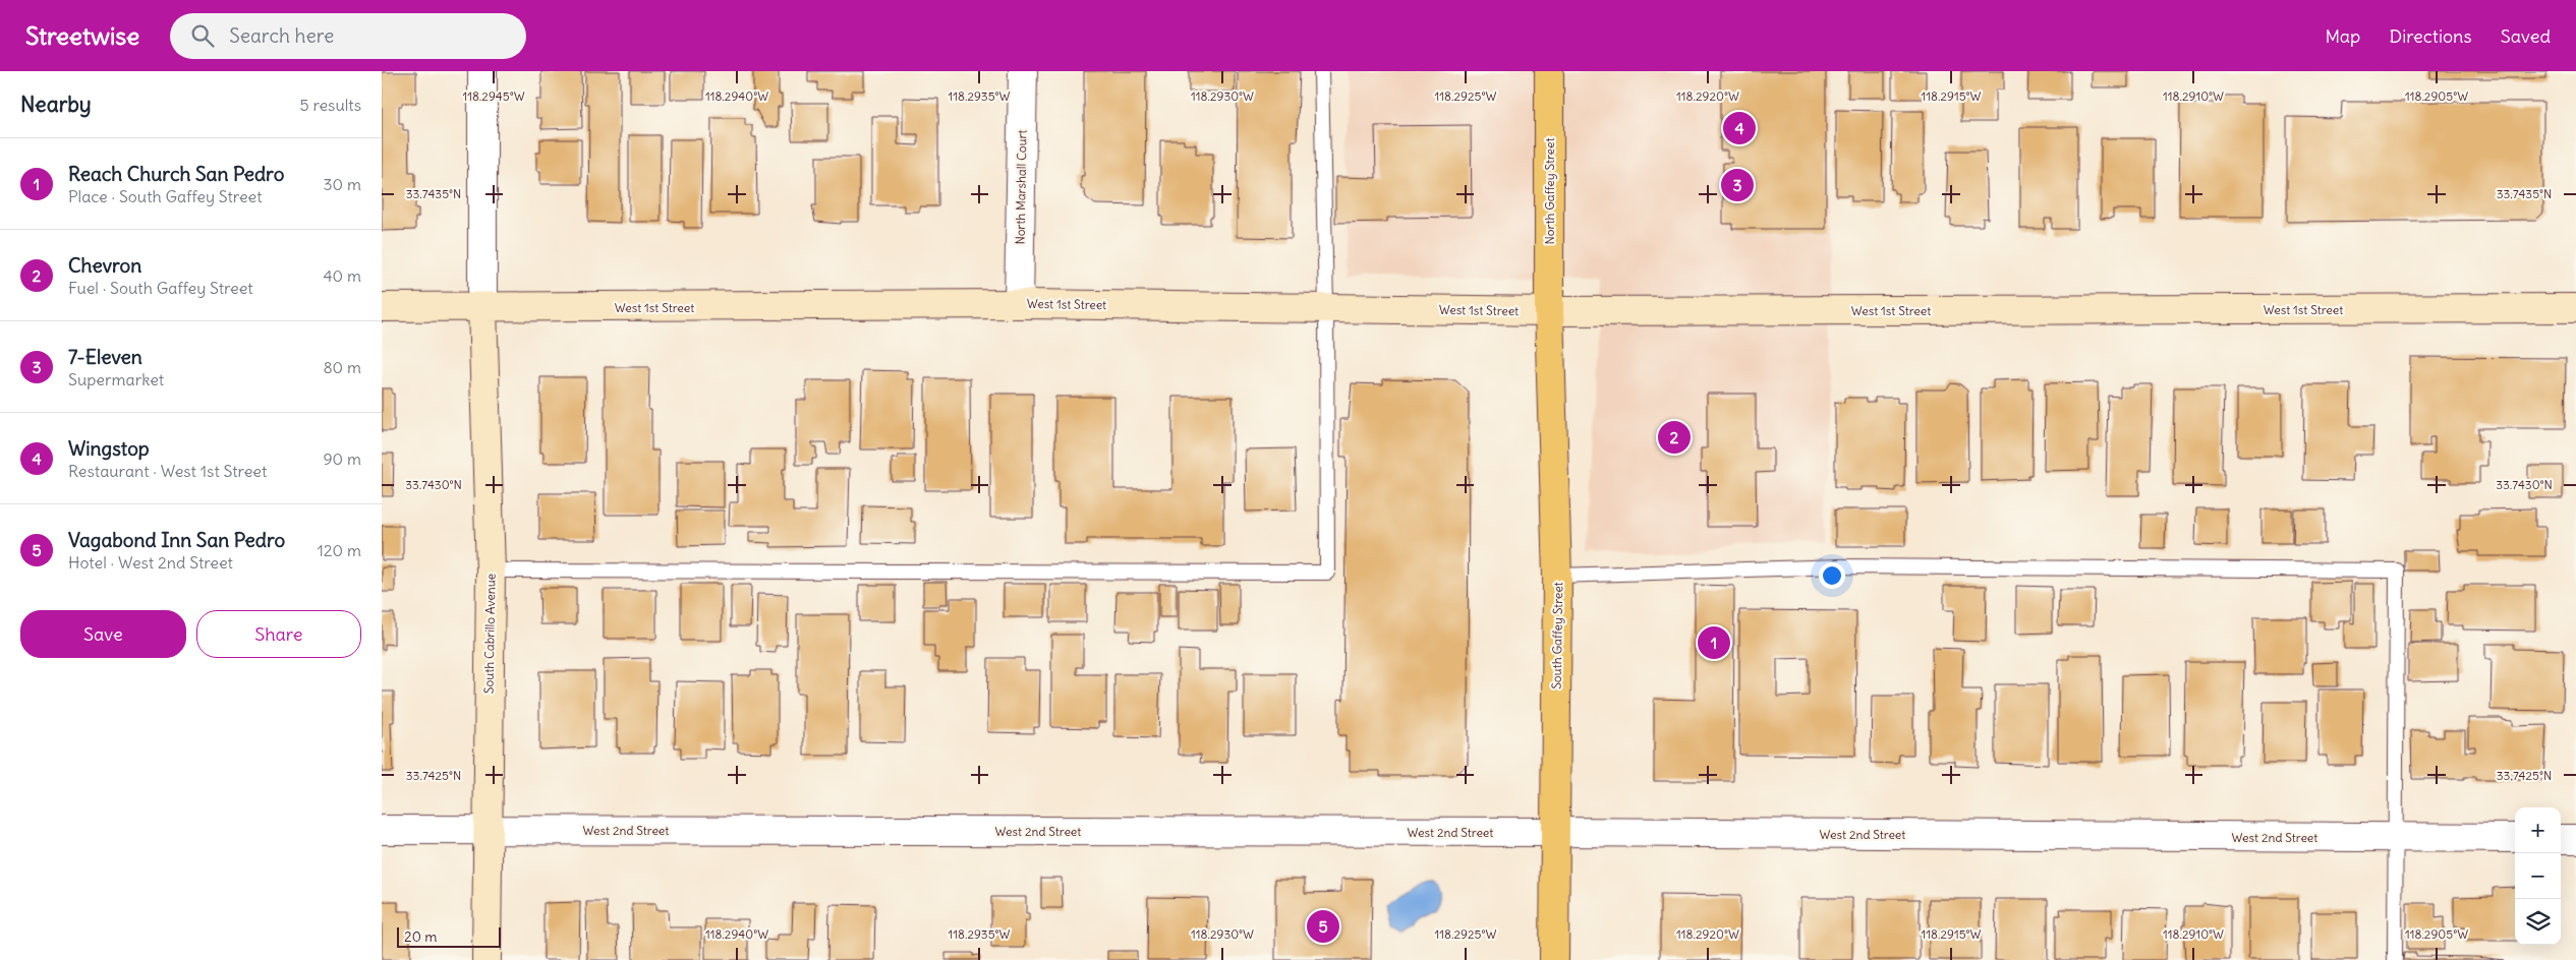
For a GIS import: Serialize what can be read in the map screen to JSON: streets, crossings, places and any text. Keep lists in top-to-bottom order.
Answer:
{
  "streets": {
    "main road": ["North Gaffey Street", "South Gaffey Street"],
    "street": [
      "North Marshall Court",
      "West 1st Street",
      "South Cabrillo Avenue",
      "West 2nd Street"
    ]
  },
  "crossings": [
    ["North Marshall Court", "West 1st Street"],
    ["North Gaffey Street", "West 1st Street"],
    ["North Gaffey Street", "South Gaffey Street"],
    ["West 1st Street", "South Cabrillo Avenue"],
    ["West 1st Street", "South Gaffey Street"],
    ["South Cabrillo Avenue", "West 2nd Street"],
    ["South Gaffey Street", "West 2nd Street"]
  ],
  "scale_bar": "20 m",
  "page": {
    "header": "Streetwise",
    "search": "Search here",
    "nav": ["Map", "Directions", "Saved"],
    "heading": ["Nearby", "5 results"],
    "pins": [
      "4",
      "3",
      "2",
      "1",
      "5"
    ],
    "list": [
      {
        "mark": "1",
        "name": "Reach Church San Pedro",
        "note": "Place · South Gaffey Street",
        "value": "30 m"
      },
      {
        "mark": "2",
        "name": "Chevron",
        "note": "Fuel · South Gaffey Street",
        "value": "40 m"
      },
      {
        "mark": "3",
        "name": "7-Eleven",
        "note": "Supermarket",
        "value": "80 m"
      },
      {
        "mark": "4",
        "name": "Wingstop",
        "note": "Restaurant · West 1st Street",
        "value": "90 m"
      },
      {
        "mark": "5",
        "name": "Vagabond Inn San Pedro",
        "note": "Hotel · West 2nd Street",
        "value": "120 m"
      }
    ],
    "buttons": ["Save", "Share"],
    "map_buttons": ["+", "−"],
    "scale": "20 m"
  },
  "coordinates": [
    "118.2945°W",
    "118.2940°W",
    "118.2935°W",
    "118.2930°W",
    "118.2925°W",
    "118.2920°W",
    "118.2915°W",
    "118.2910°W",
    "118.2905°W",
    "33.7435°N",
    "33.7430°N",
    "33.7425°N"
  ]
}
